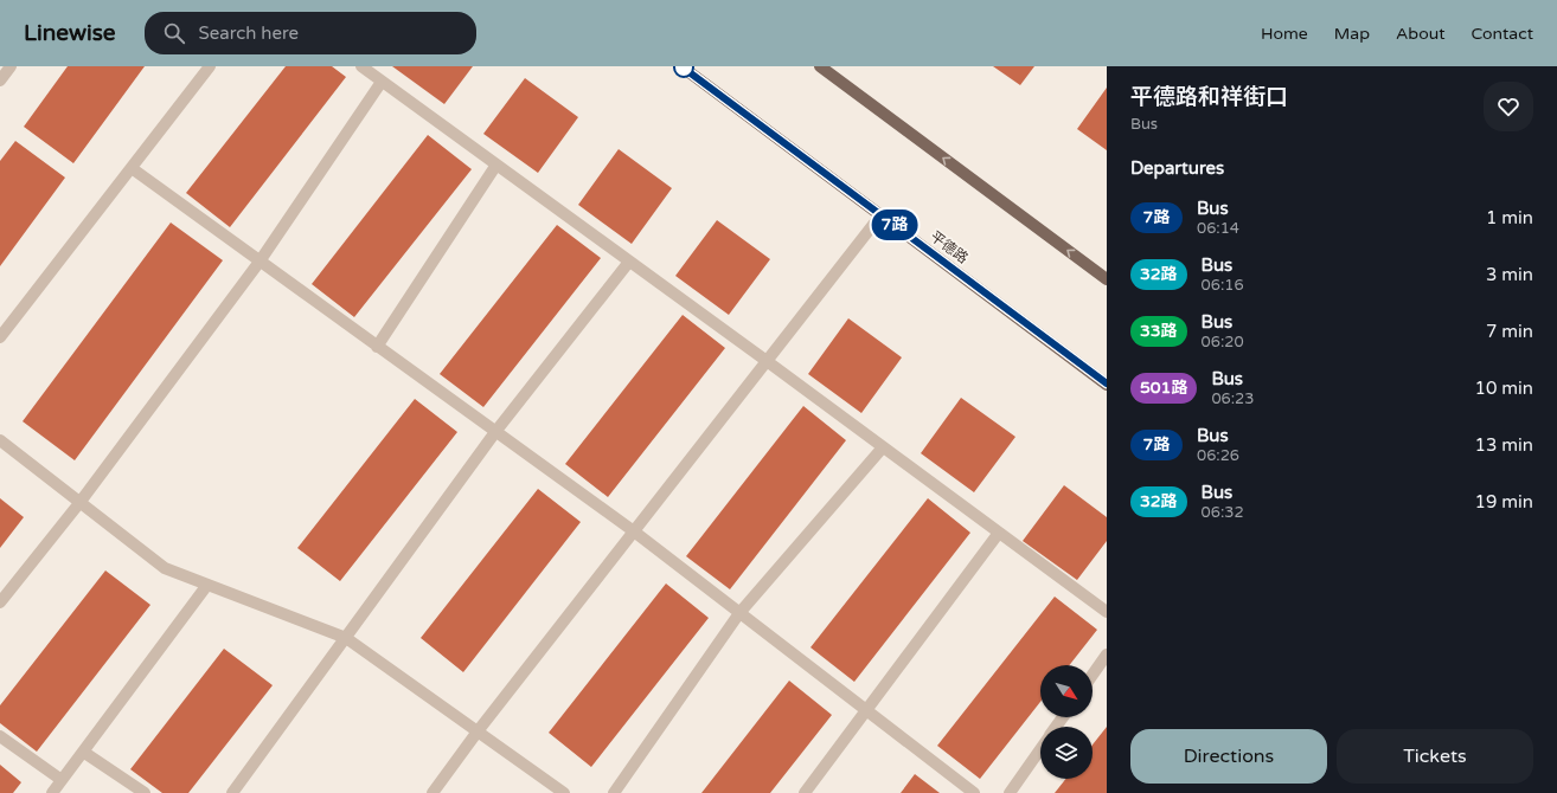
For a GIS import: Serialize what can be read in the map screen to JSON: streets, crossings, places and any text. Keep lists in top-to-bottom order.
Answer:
{
  "streets": {
    "main road": ["平德路"]
  },
  "lines": ["bus line 7路"],
  "north": "bottom right",
  "page": {
    "header": "Linewise",
    "search": "Search here",
    "nav": [
      "Home",
      "Map",
      "About",
      "Contact"
    ],
    "on_map": "7路",
    "heading": [
      ["平德路和祥街口", "Bus"],
      "Departures"
    ],
    "list": [
      {
        "mark": "7路",
        "name": "Bus",
        "note": "06:14",
        "value": "1 min"
      },
      {
        "mark": "32路",
        "name": "Bus",
        "note": "06:16",
        "value": "3 min"
      },
      {
        "mark": "33路",
        "name": "Bus",
        "note": "06:20",
        "value": "7 min"
      },
      {
        "mark": "501路",
        "name": "Bus",
        "note": "06:23",
        "value": "10 min"
      },
      {
        "mark": "7路",
        "name": "Bus",
        "note": "06:26",
        "value": "13 min"
      },
      {
        "mark": "32路",
        "name": "Bus",
        "note": "06:32",
        "value": "19 min"
      }
    ],
    "buttons": ["Directions", "Tickets"]
  }
}
